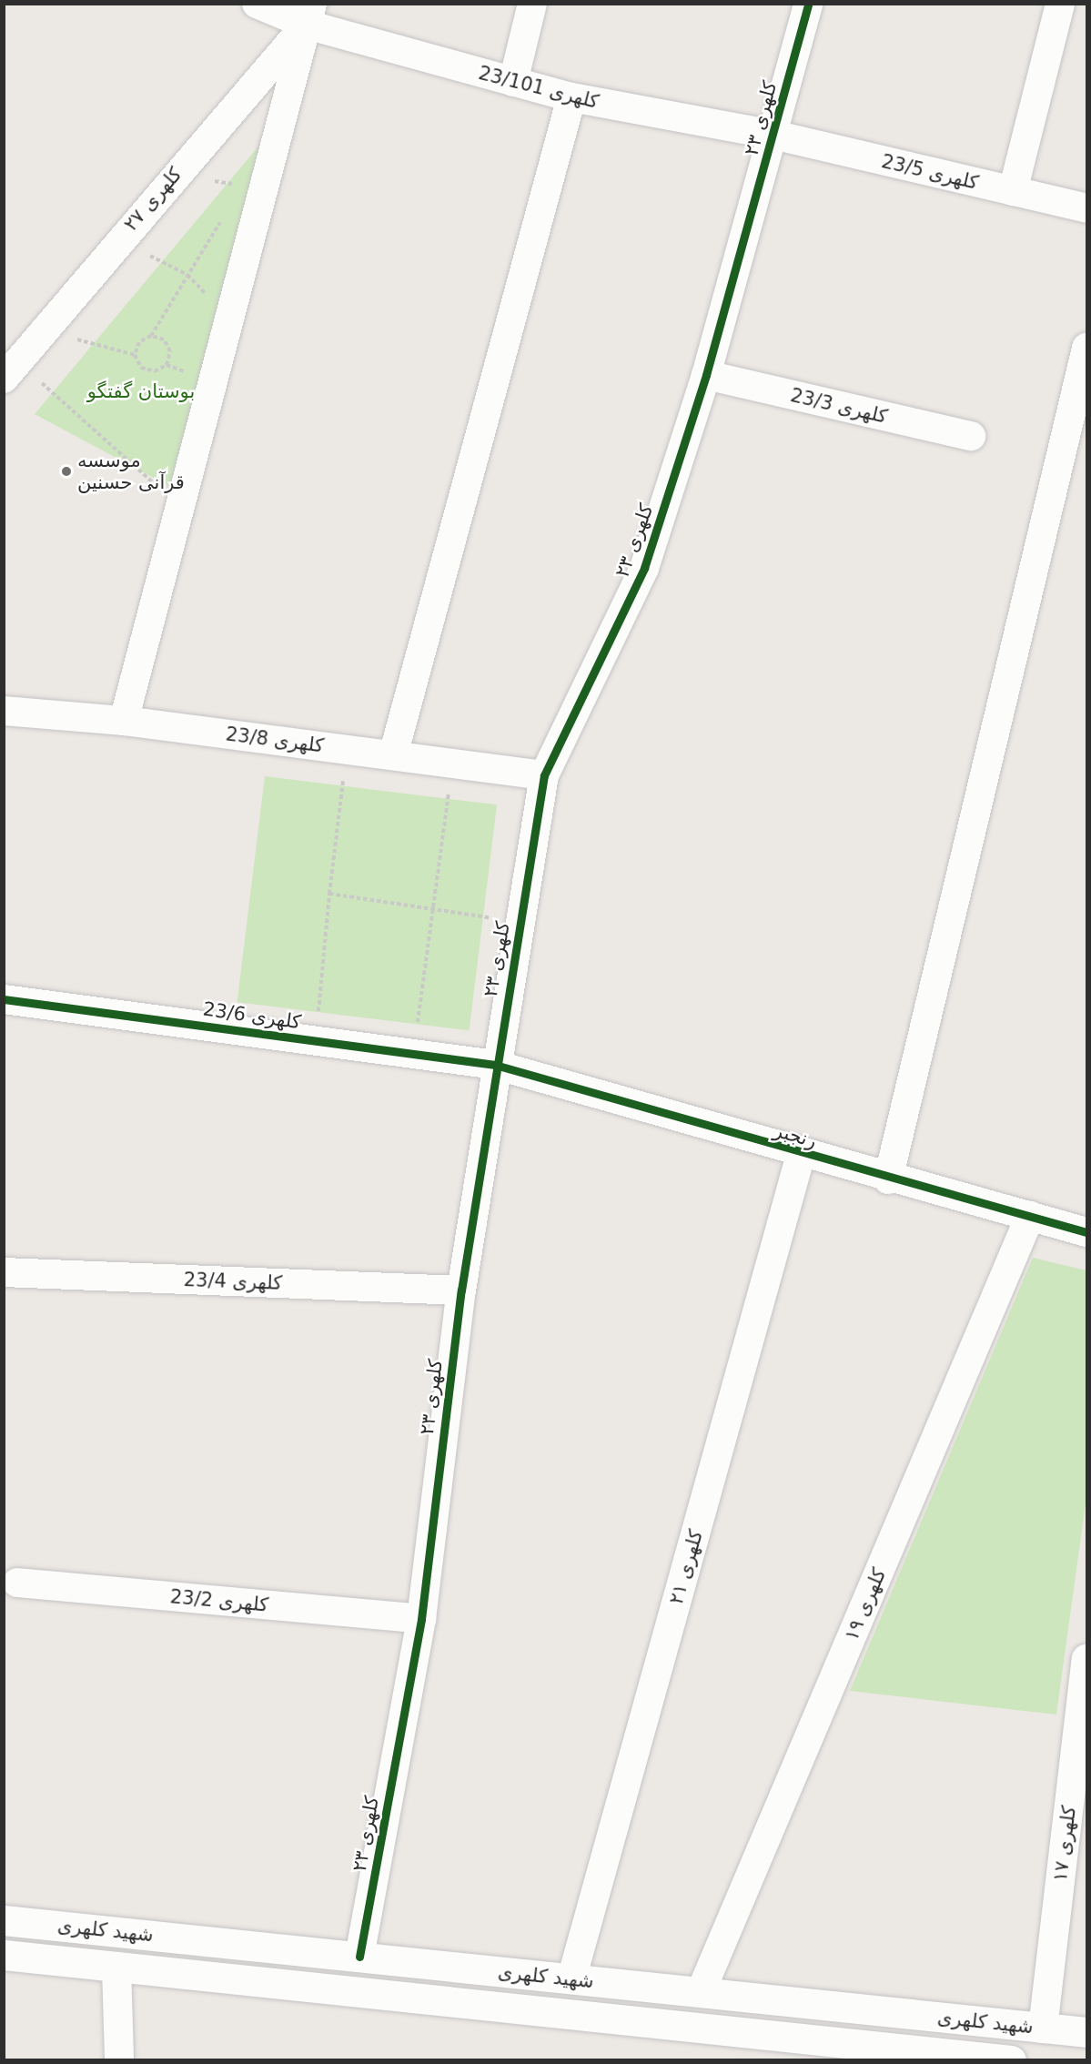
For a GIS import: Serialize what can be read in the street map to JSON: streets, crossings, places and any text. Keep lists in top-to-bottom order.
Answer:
{
  "streets": {
    "main road": ["شهید کلهری"],
    "street": [
      "کلهری 23/101",
      "کلهری ۲۳",
      "کلهری 23/5",
      "کلهری ۲۷",
      "کلهری 23/3",
      "کلهری 23/8",
      "کلهری 23/6",
      "رنجبر",
      "کلهری 23/4",
      "کلهری ۲۱",
      "کلهری 23/2",
      "کلهری ۱۹",
      "کلهری ۱۷"
    ]
  },
  "crossings": [
    ["کلهری 23/101", "کلهری ۲۳"],
    ["کلهری 23/101", "کلهری 23/5"],
    ["کلهری 23/101", "کلهری ۲۷"],
    ["کلهری ۲۳", "کلهری 23/5"],
    ["کلهری ۲۳", "کلهری 23/3"],
    ["کلهری ۲۳", "کلهری 23/8"],
    ["کلهری ۲۳", "کلهری 23/6"],
    ["کلهری ۲۳", "رنجبر"],
    ["کلهری ۲۳", "کلهری 23/4"],
    ["کلهری ۲۳", "کلهری 23/2"],
    ["کلهری ۲۳", "شهید کلهری"],
    ["کلهری 23/6", "رنجبر"],
    ["رنجبر", "کلهری ۲۱"],
    ["رنجبر", "کلهری ۱۹"],
    ["کلهری ۲۱", "شهید کلهری"],
    ["کلهری ۱۹", "شهید کلهری"],
    ["کلهری ۱۷", "شهید کلهری"]
  ],
  "parks": ["بوستان گفتگو"],
  "places": ["موسسه قرآنی حسنین"]
}
